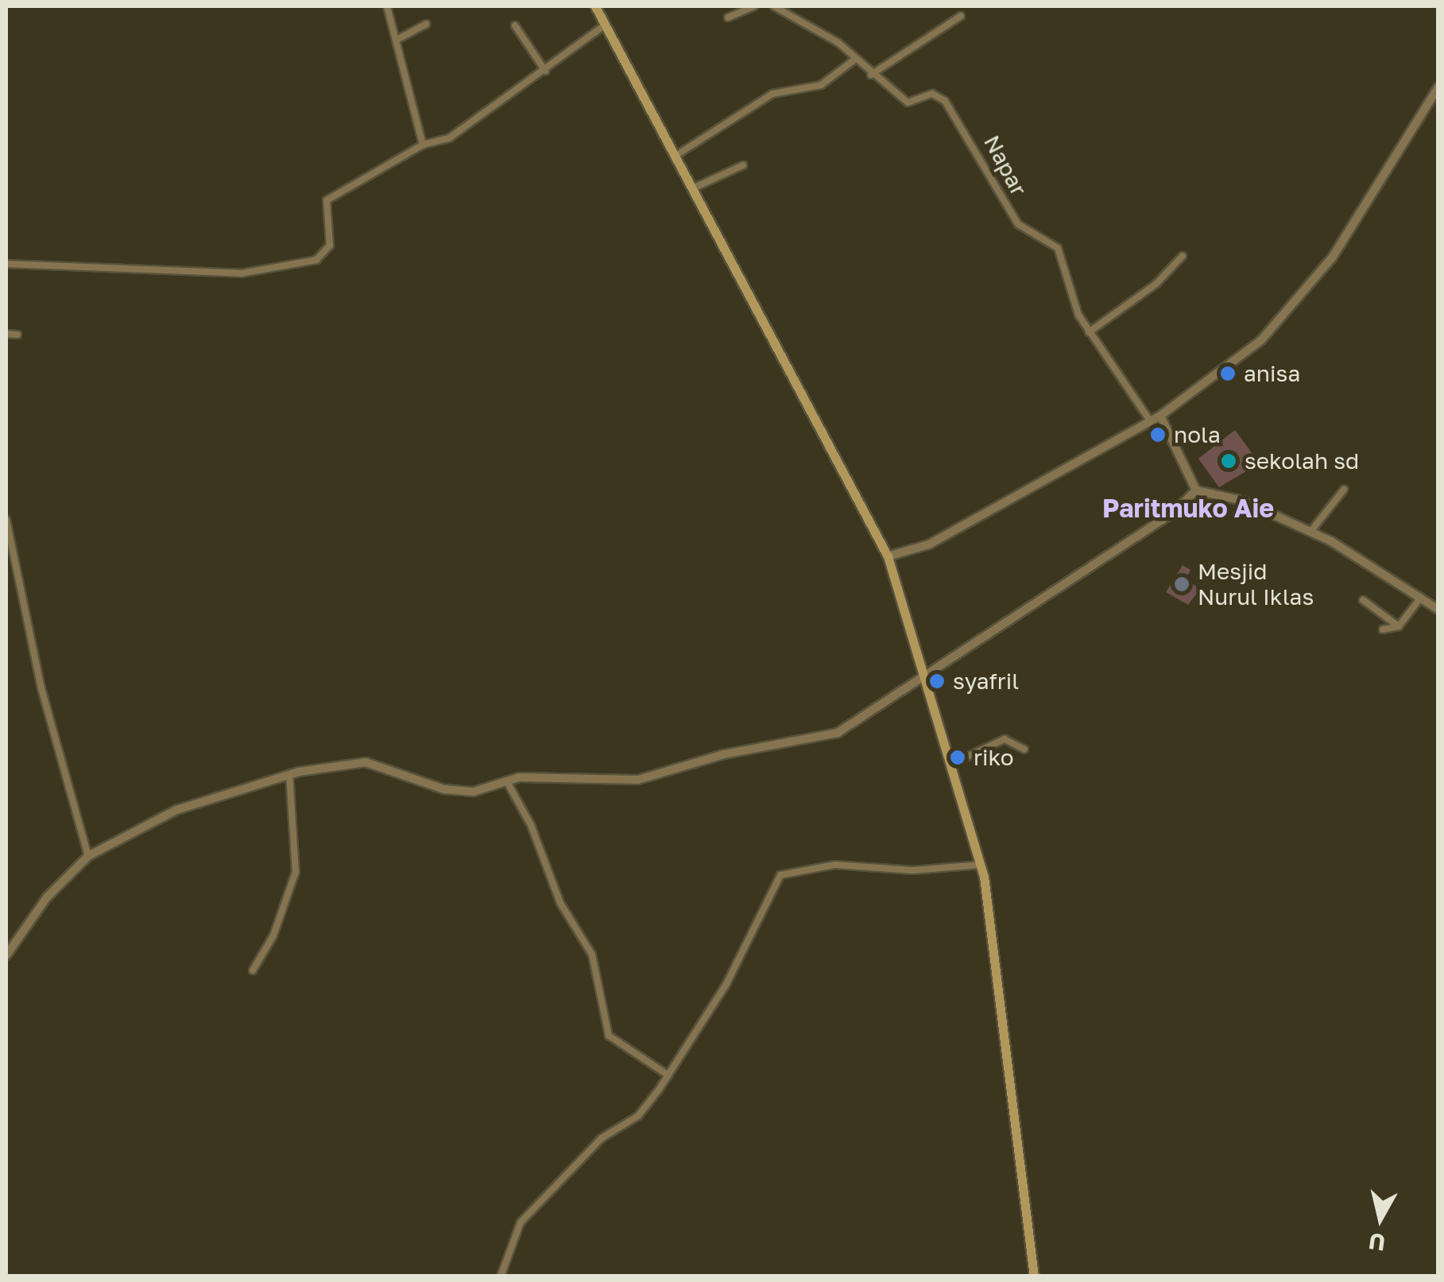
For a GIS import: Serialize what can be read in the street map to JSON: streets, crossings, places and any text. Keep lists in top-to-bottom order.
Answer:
{
  "streets": {
    "street": ["Napar"]
  },
  "districts": ["Paritmuko Aie"],
  "places": [
    "anisa",
    "nola",
    "sekolah sd",
    "Mesjid Nurul Iklas",
    "syafril",
    "riko"
  ],
  "north": "bottom"
}
